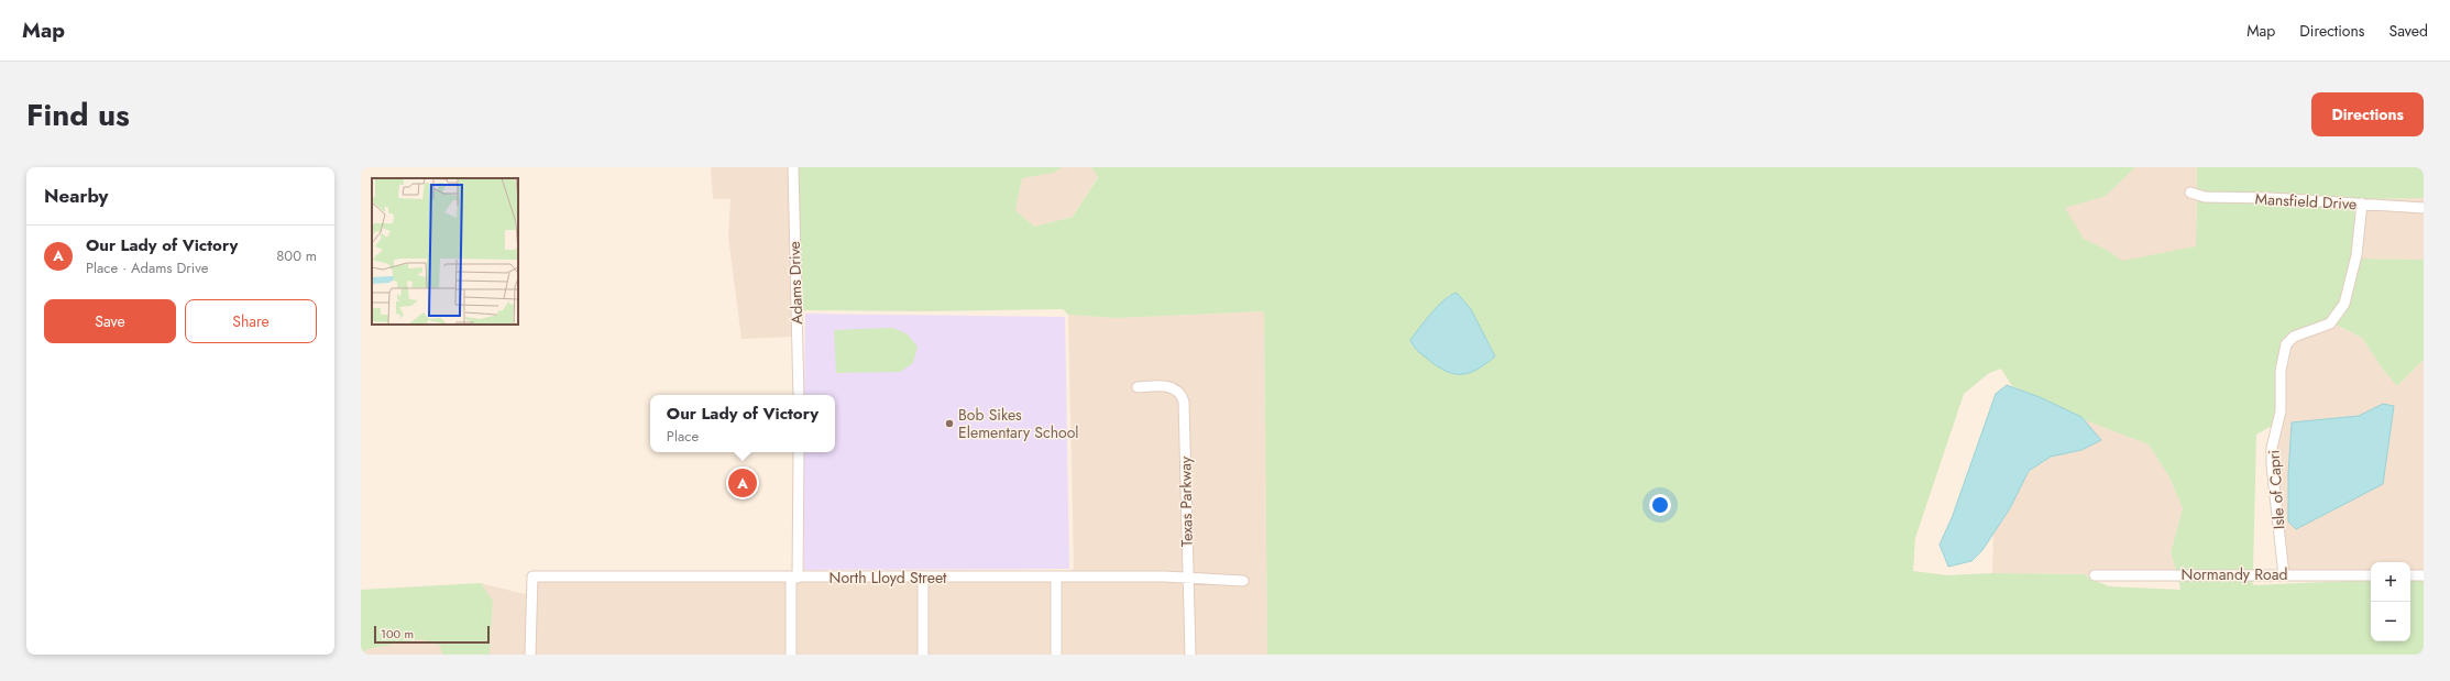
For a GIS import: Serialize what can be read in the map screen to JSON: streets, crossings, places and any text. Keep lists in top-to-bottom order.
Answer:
{
  "streets": {
    "street": [
      "Mansfield Drive",
      "Adams Drive",
      "Isle of Capri",
      "Texas Parkway",
      "Normandy Road",
      "North Lloyd Street"
    ]
  },
  "crossings": [
    ["Mansfield Drive", "Isle of Capri"],
    ["Isle of Capri", "Normandy Road"],
    ["Texas Parkway", "North Lloyd Street"]
  ],
  "places": ["Bob Sikes Elementary School"],
  "scale_bar": "100 m",
  "page": {
    "header": "Map",
    "nav": ["Map", "Directions", "Saved"],
    "title": "Find us",
    "buttons": [
      "Directions",
      ["Save", "Share"]
    ],
    "heading": "Nearby",
    "list": [
      {
        "mark": "A",
        "name": "Our Lady of Victory",
        "note": "Place · Adams Drive",
        "value": "800 m"
      }
    ],
    "popup": ["Our Lady of Victory", "Place"],
    "pins": "A",
    "map_buttons": ["+", "−"],
    "scale": "100 m"
  }
}
